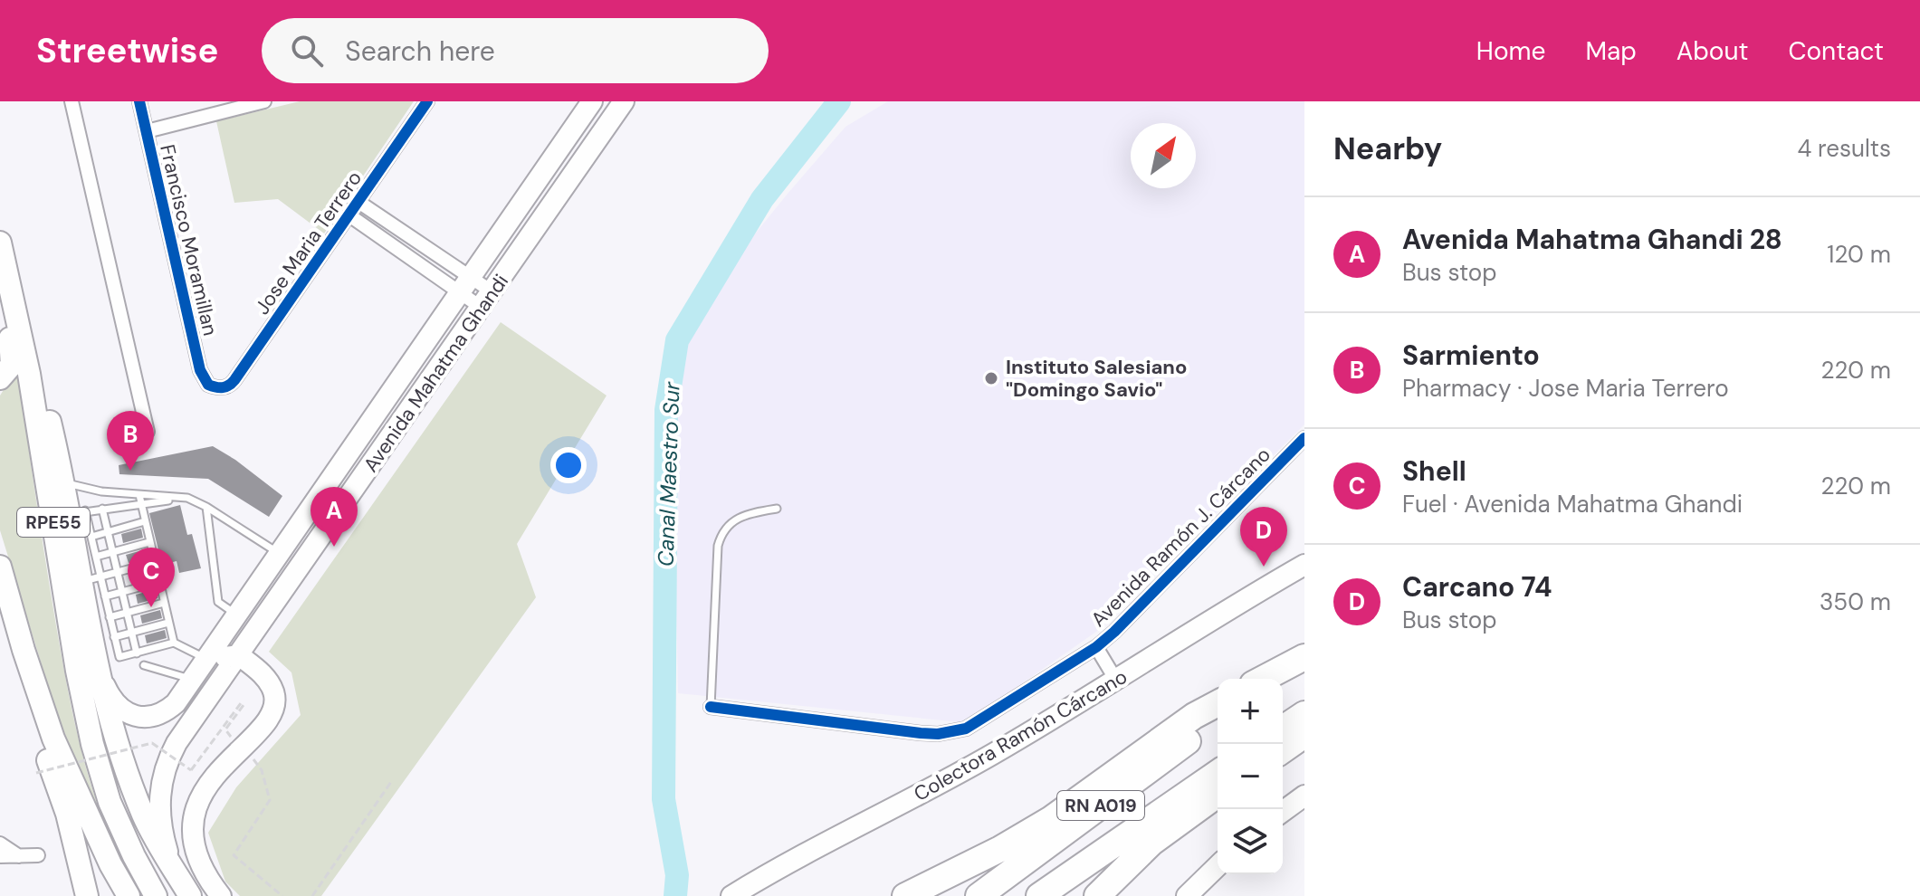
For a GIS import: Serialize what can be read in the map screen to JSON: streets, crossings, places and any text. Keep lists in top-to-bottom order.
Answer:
{
  "streets": {
    "highway": ["RN A019"],
    "main road": ["Avenida Mahatma Ghandi", "RPE55", "Colectora Ramón Cárcano"],
    "street": ["Francisco Moramillan", "Jose Maria Terrero", "Avenida Ramón J. Cárcano"]
  },
  "crossings": [
    ["Francisco Moramillan", "Jose Maria Terrero"]
  ],
  "water": ["Canal Maestro Sur"],
  "places": ["Instituto Salesiano \"Domingo Savio\""],
  "north": "top right",
  "page": {
    "header": "Streetwise",
    "search": "Search here",
    "nav": [
      "Home",
      "Map",
      "About",
      "Contact"
    ],
    "heading": ["Nearby", "4 results"],
    "list": [
      {
        "mark": "A",
        "name": "Avenida Mahatma Ghandi 28",
        "note": "Bus stop",
        "value": "120 m"
      },
      {
        "mark": "B",
        "name": "Sarmiento",
        "note": "Pharmacy · Jose Maria Terrero",
        "value": "220 m"
      },
      {
        "mark": "C",
        "name": "Shell",
        "note": "Fuel · Avenida Mahatma Ghandi",
        "value": "220 m"
      },
      {
        "mark": "D",
        "name": "Carcano 74",
        "note": "Bus stop",
        "value": "350 m"
      }
    ],
    "pins": [
      "B",
      "A",
      "D",
      "C"
    ],
    "map_buttons": ["+", "−"]
  }
}
